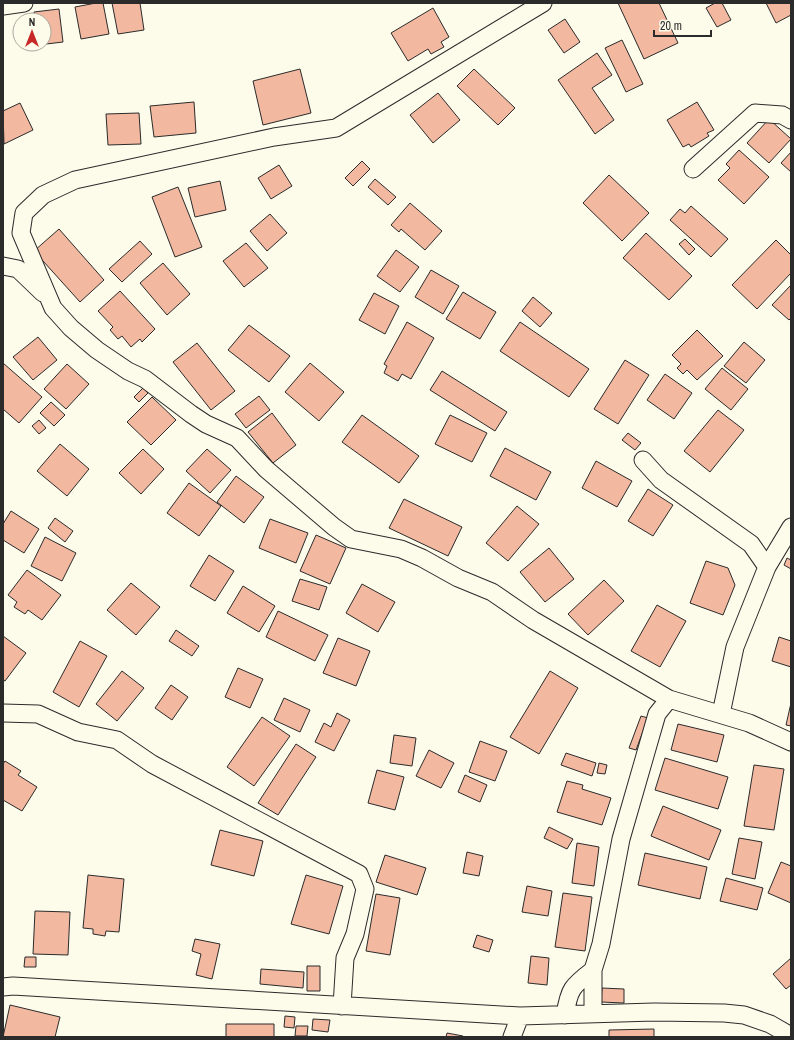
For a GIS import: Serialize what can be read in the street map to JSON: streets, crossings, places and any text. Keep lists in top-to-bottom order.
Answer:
{
  "scale_bar": "20 m",
  "north": "top"
}
